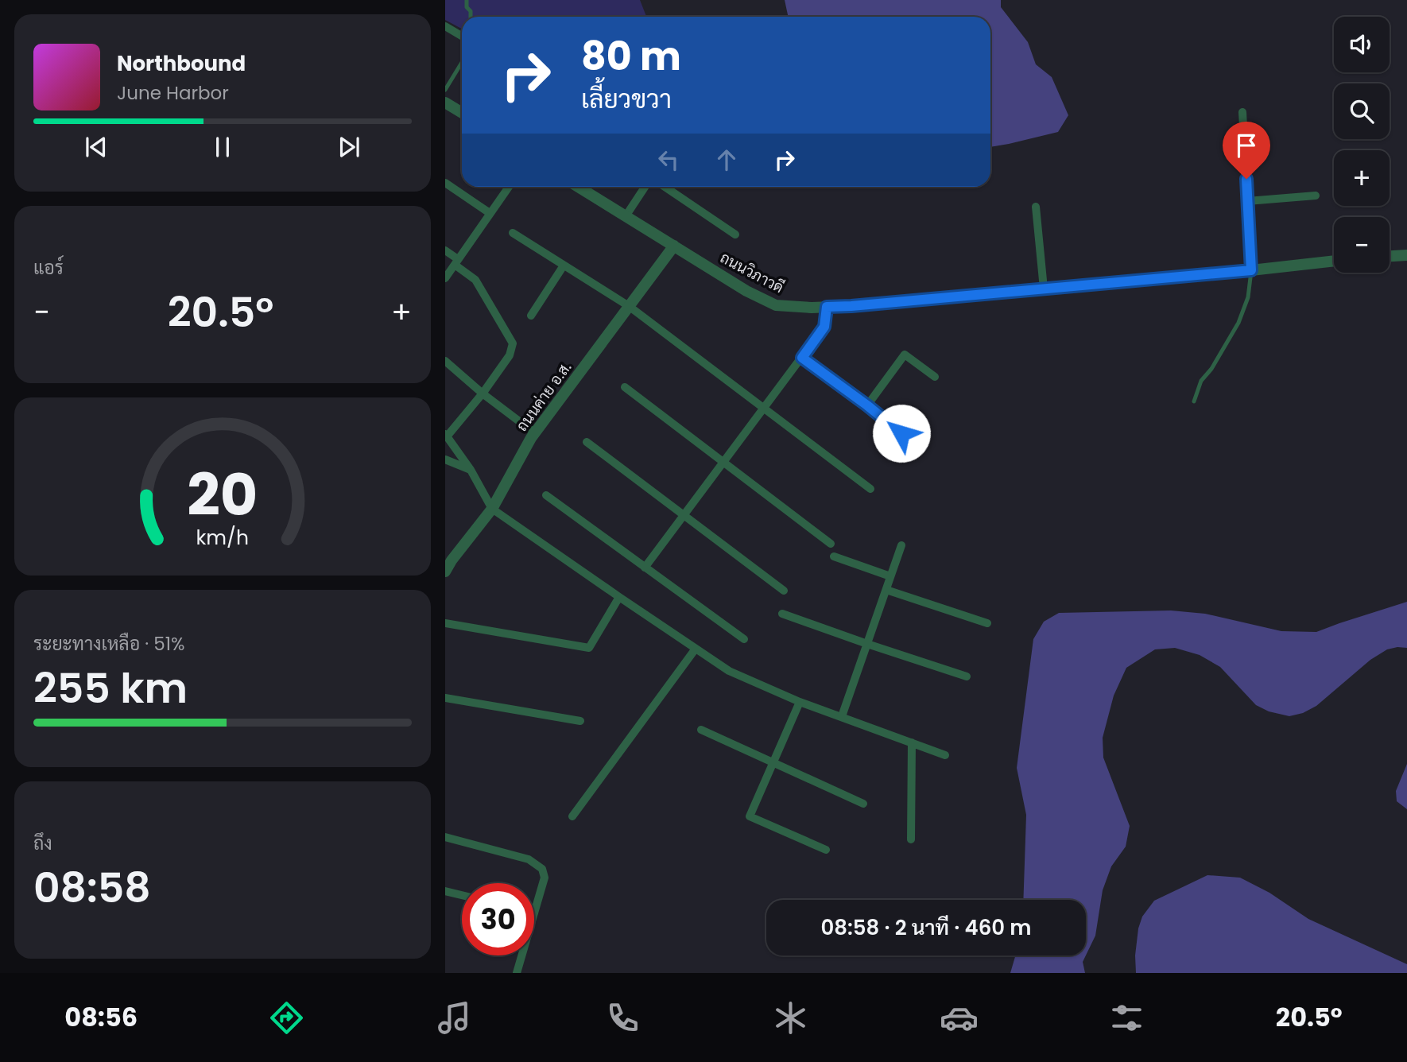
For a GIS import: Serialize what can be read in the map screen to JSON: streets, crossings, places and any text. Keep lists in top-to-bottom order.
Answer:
{
  "streets": {
    "street": ["ถนนวิภาวดี", "ถนนค่าย อ.ส."]
  },
  "crossings": [
    ["ถนนวิภาวดี", "ถนนค่าย อ.ส."]
  ],
  "page": {
    "map_buttons": ["+", "−"],
    "turn": ["80 m", "เลี้ยวขวา"],
    "song": ["Northbound", "June Harbor"],
    "tile": [
      "แอร์",
      ["ระยะทางเหลือ · 51%", "255 km"],
      ["ถึง", "08:58"]
    ],
    "heat": ["−", "20.5°", "+"],
    "limit": "30",
    "trip": "08:58 · 2 นาที · 460 m",
    "tabs": ["08:56", "20.5°"],
    "gauge": ["20", "km/h"]
  }
}
